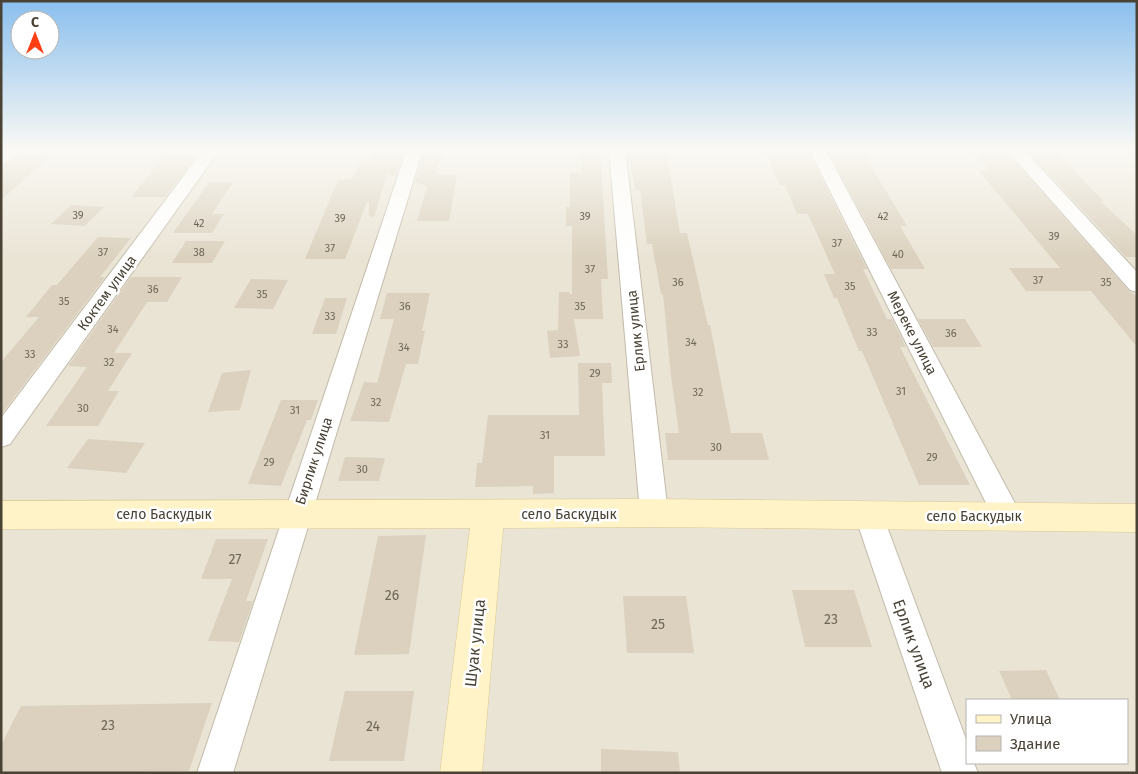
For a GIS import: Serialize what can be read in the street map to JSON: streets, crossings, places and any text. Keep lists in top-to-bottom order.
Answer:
{
  "streets": {
    "street": [
      "Коктем улица",
      "Ерлик улица",
      "Мереке улица",
      "Бирлик улица",
      "село Баскудык",
      "Шуак улица"
    ]
  },
  "crossings": [
    ["Ерлик улица", "село Баскудык"],
    ["Мереке улица", "село Баскудык"],
    ["Бирлик улица", "село Баскудык"],
    ["село Баскудык", "Шуак улица"]
  ],
  "house_numbers": [
    "39",
    "39",
    "42",
    "39",
    "42",
    "39",
    "37",
    "37",
    "37",
    "38",
    "40",
    "37",
    "37",
    "36",
    "35",
    "35",
    "36",
    "35",
    "35",
    "36",
    "35",
    "33",
    "34",
    "33",
    "36",
    "34",
    "33",
    "34",
    "33",
    "32",
    "29",
    "31",
    "32",
    "32",
    "30",
    "31",
    "31",
    "30",
    "29",
    "29",
    "30",
    "27",
    "26",
    "23",
    "25",
    "23",
    "24"
  ],
  "legend": ["Улица", "Здание"],
  "north": "top"
}
